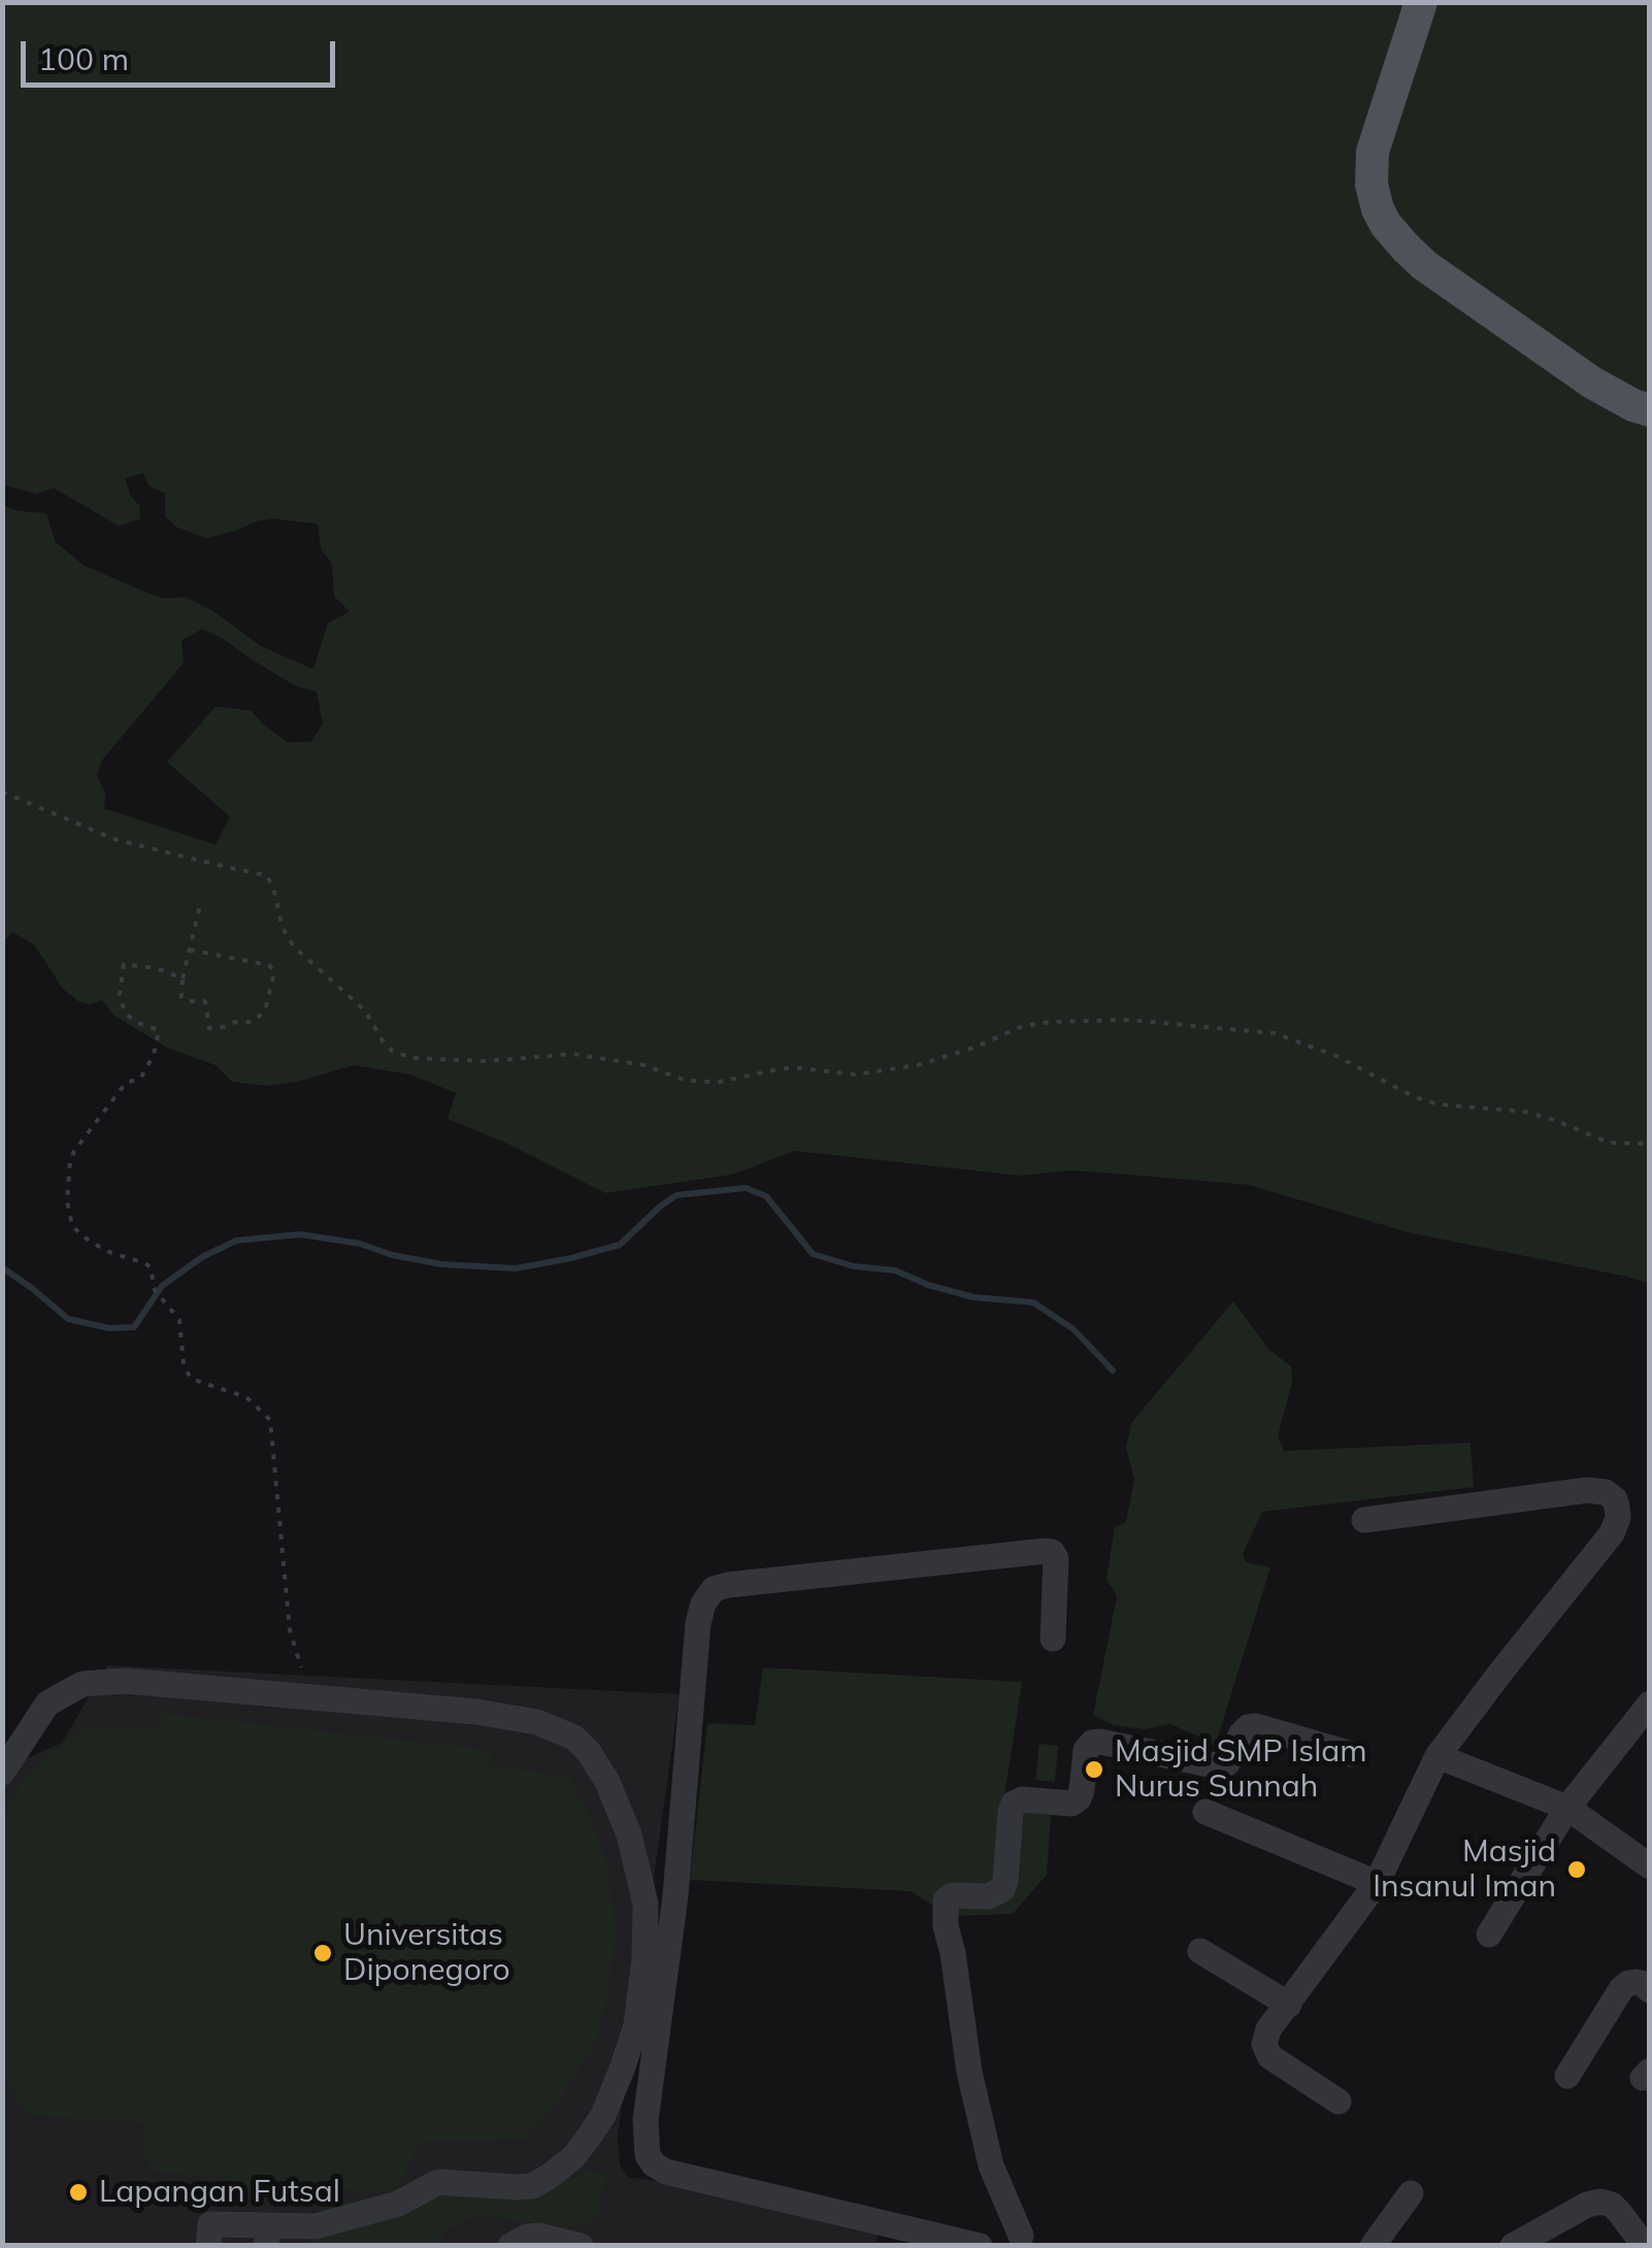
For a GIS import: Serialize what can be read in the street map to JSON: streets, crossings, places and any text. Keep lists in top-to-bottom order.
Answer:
{
  "places": [
    "Masjid SMP Islam Nurus Sunnah",
    "Masjid Insanul Iman",
    "Universitas Diponegoro",
    "Lapangan Futsal"
  ],
  "scale_bar": "100 m"
}
